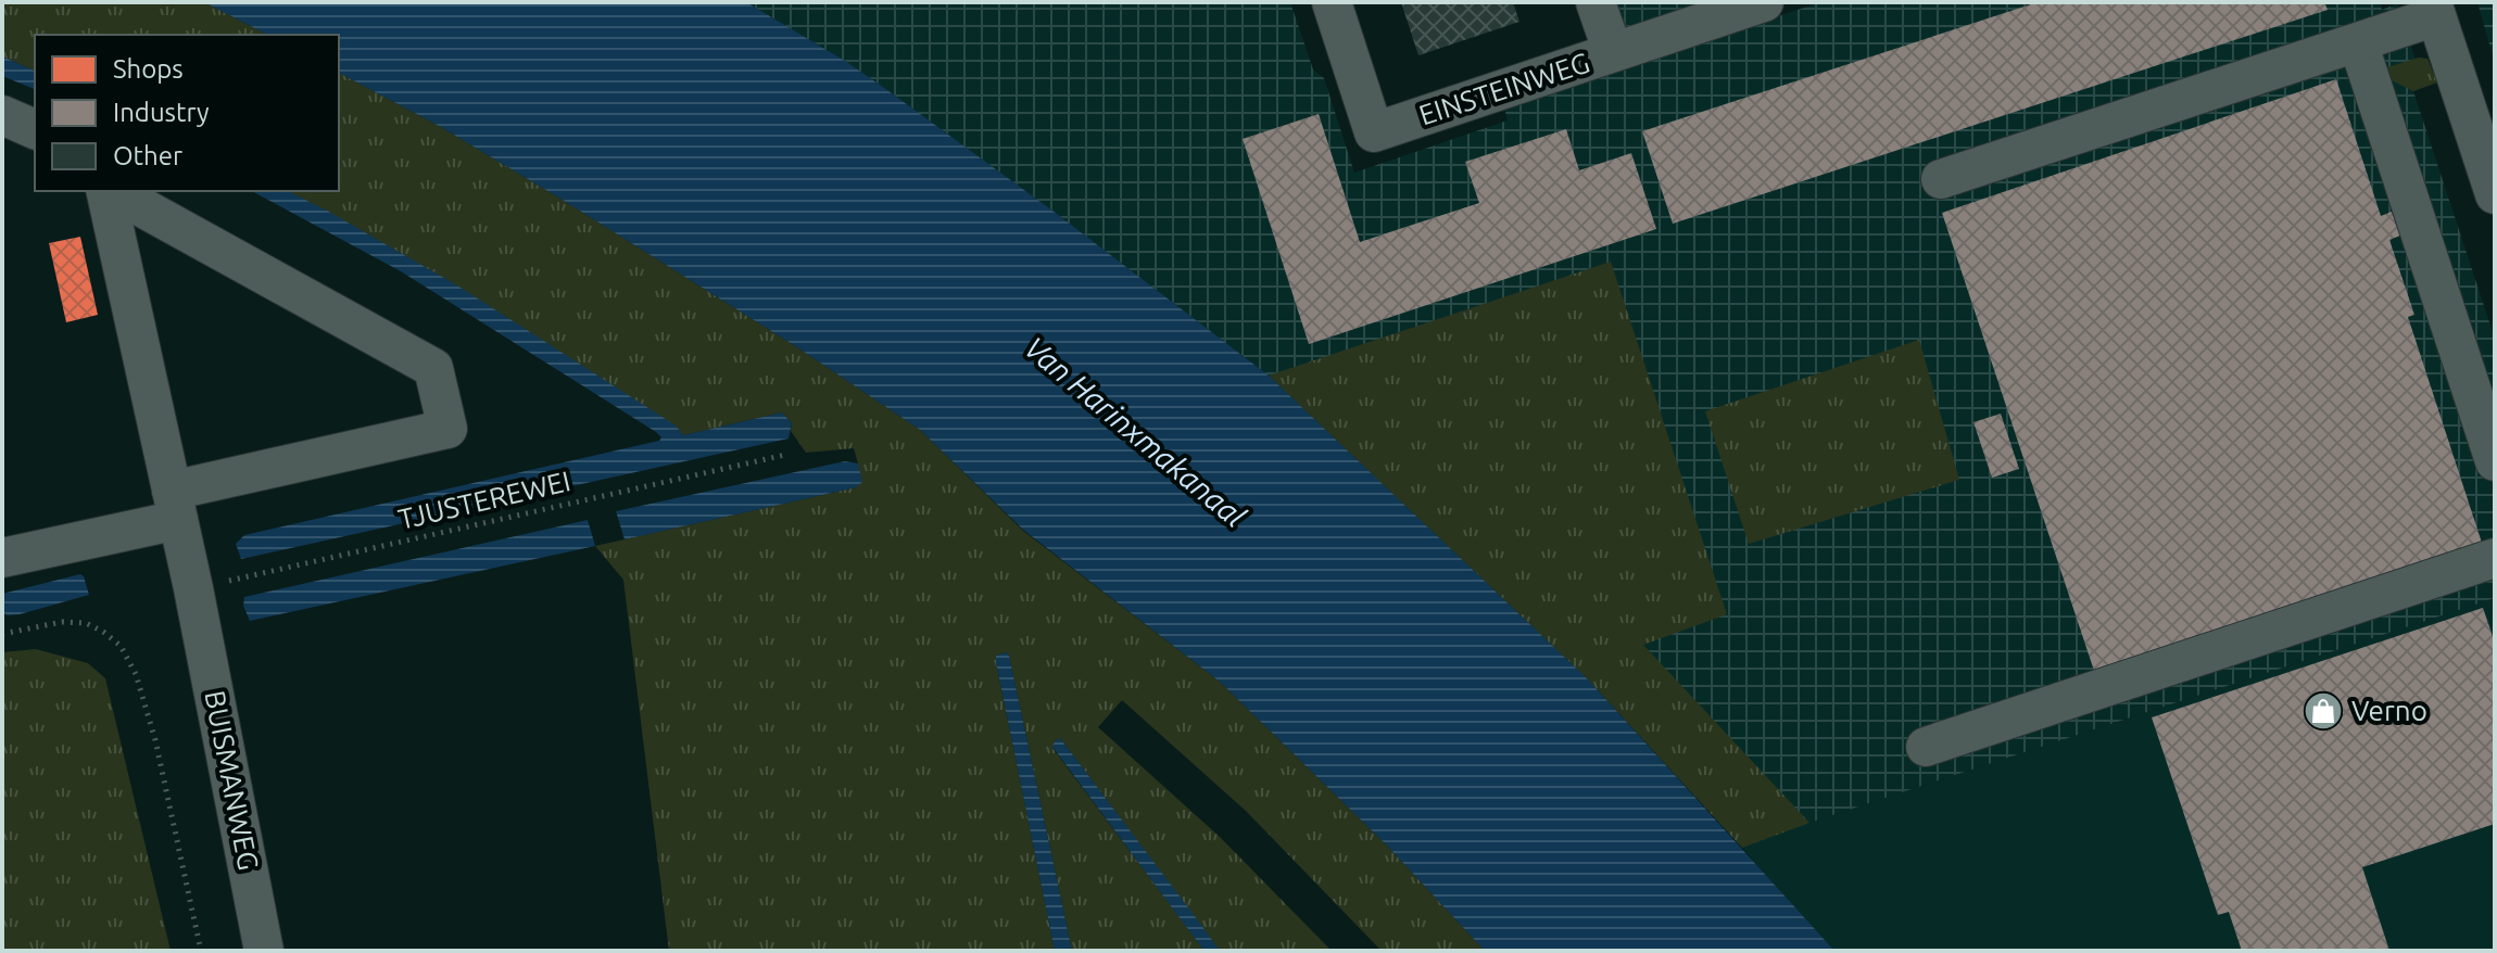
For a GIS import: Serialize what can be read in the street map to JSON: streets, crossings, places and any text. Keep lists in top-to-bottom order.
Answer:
{
  "streets": {
    "street": ["EINSTEINWEG", "BUISMANWEG"],
    "path": ["TJUSTEREWEI"]
  },
  "crossings": [
    ["TJUSTEREWEI", "BUISMANWEG"]
  ],
  "water": ["Van Harinxmakanaal"],
  "places": {
    "shop": ["Verno"]
  },
  "legend": ["Shops", "Industry", "Other"]
}
